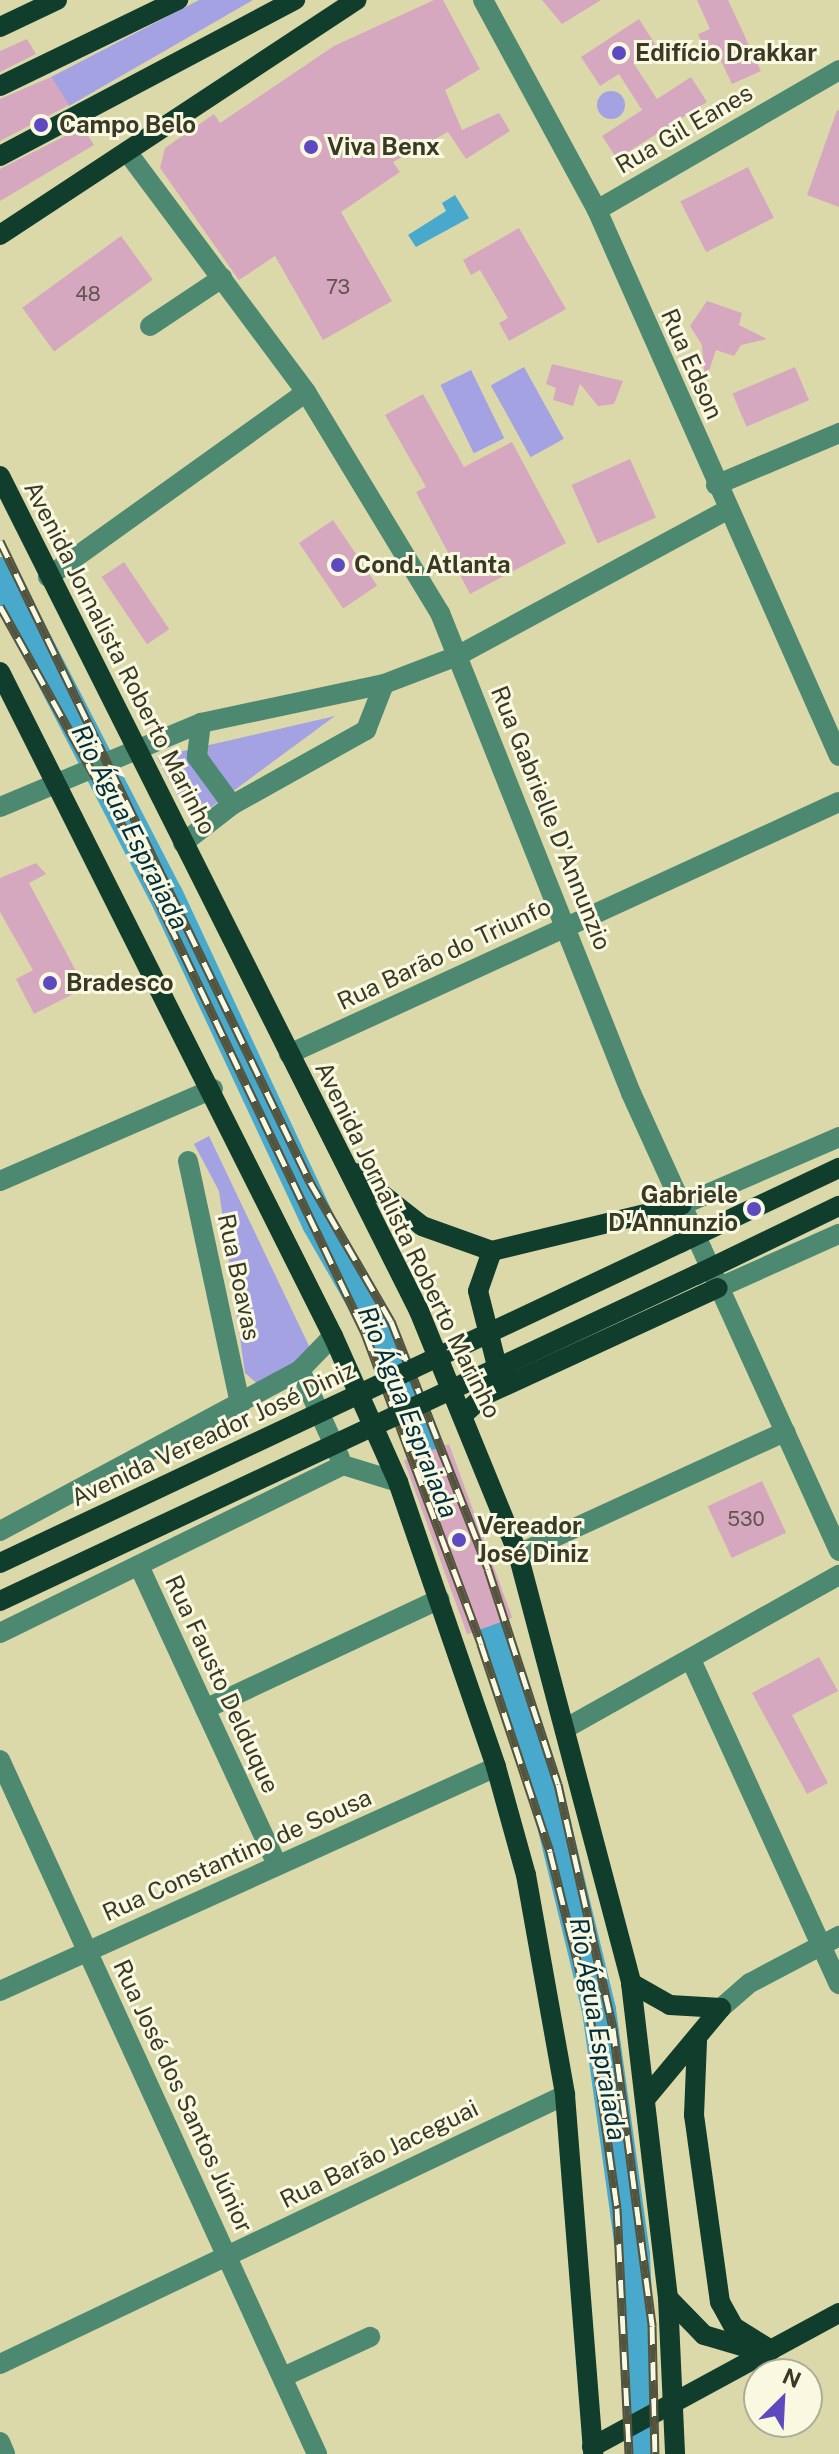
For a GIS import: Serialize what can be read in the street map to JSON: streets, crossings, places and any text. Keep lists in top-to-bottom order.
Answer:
{
  "streets": {
    "main road": ["Avenida Jornalista Roberto Marinho", "Avenida Vereador José Diniz"],
    "street": [
      "Rua Gil Eanes",
      "Rua Edson",
      "Rua Gabrielle D'Annunzio",
      "Rua Barão do Triunfo",
      "Rua Boavas",
      "Rua Fausto Delduque",
      "Rua Constantino de Sousa",
      "Rua José dos Santos Júnior",
      "Rua Barão Jaceguai"
    ]
  },
  "crossings": [
    ["Rua Gil Eanes", "Rua Edson"],
    ["Avenida Jornalista Roberto Marinho", "Rua Barão do Triunfo"],
    ["Rua Gabrielle D'Annunzio", "Rua Barão do Triunfo"],
    ["Rua Gabrielle D'Annunzio", "Avenida Vereador José Diniz"],
    ["Rua Boavas", "Avenida Vereador José Diniz"],
    ["Rua Fausto Delduque", "Rua Constantino de Sousa"],
    ["Rua Constantino de Sousa", "Rua José dos Santos Júnior"],
    ["Rua José dos Santos Júnior", "Rua Barão Jaceguai"]
  ],
  "water": ["Rio Água Espraiada"],
  "places": [
    "Edifício Drakkar",
    "Campo Belo",
    "Viva Benx",
    "Cond. Atlanta",
    "Bradesco",
    "Gabriele D'Annunzio",
    "Vereador José Diniz"
  ],
  "house_numbers": ["73", "48", "530"],
  "north": "top right"
}
